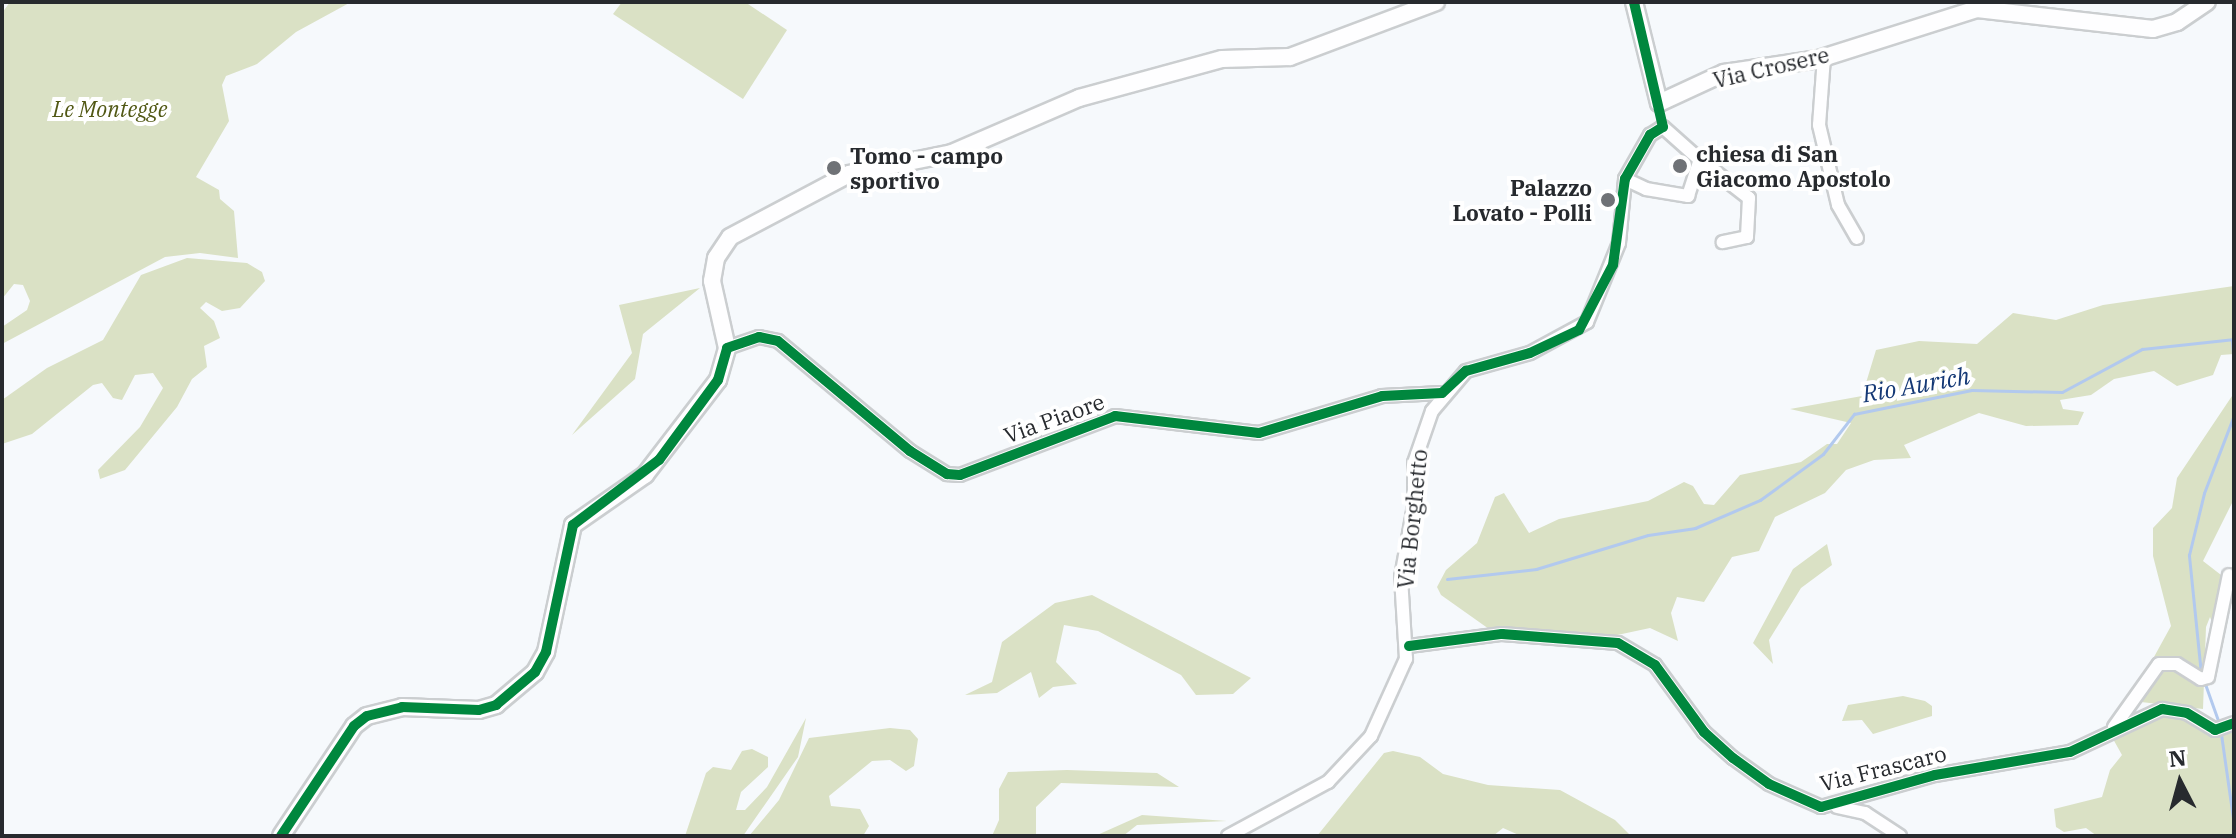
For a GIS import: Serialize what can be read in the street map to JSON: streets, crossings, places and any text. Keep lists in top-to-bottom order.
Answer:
{
  "streets": {
    "street": [
      "Via Crosere",
      "Via Piaore",
      "Via Borghetto",
      "Via Frascaro"
    ]
  },
  "crossings": [
    ["Via Piaore", "Via Borghetto"],
    ["Via Borghetto", "Via Frascaro"]
  ],
  "water": ["Rio Aurich"],
  "parks": ["Le Montegge"],
  "places": ["chiesa di San Giacomo Apostolo", "Tomo - campo sportivo", "Palazzo Lovato - Polli"],
  "north": "top"
}
